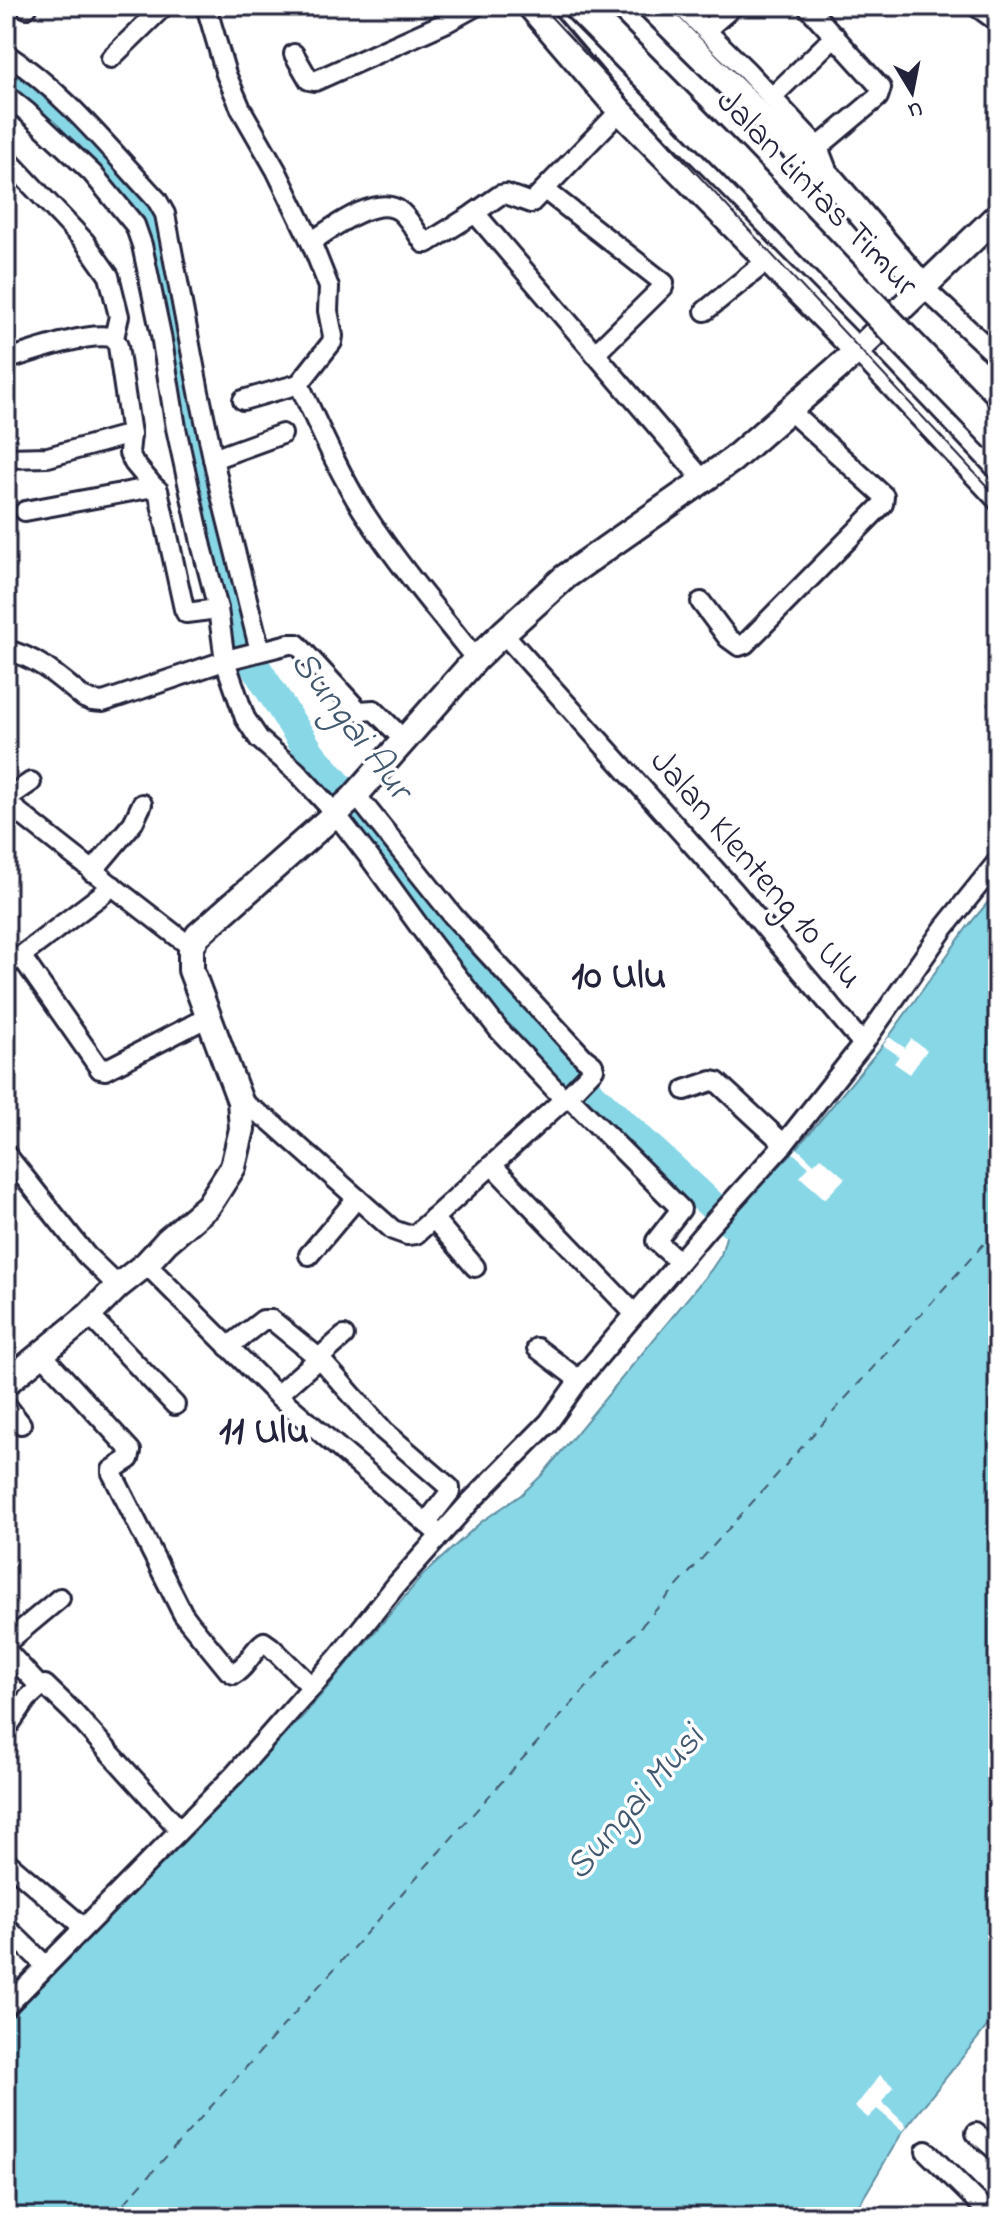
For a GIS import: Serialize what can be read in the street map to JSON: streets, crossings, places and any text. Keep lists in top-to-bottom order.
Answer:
{
  "streets": {
    "highway": ["Jalan Lintas Timur"],
    "street": ["Jalan Klenteng 10 Ulu"]
  },
  "districts": ["10 Ulu", "11 Ulu"],
  "water": ["Sungai Aur", "Sungai Musi"],
  "north": "bottom"
}
